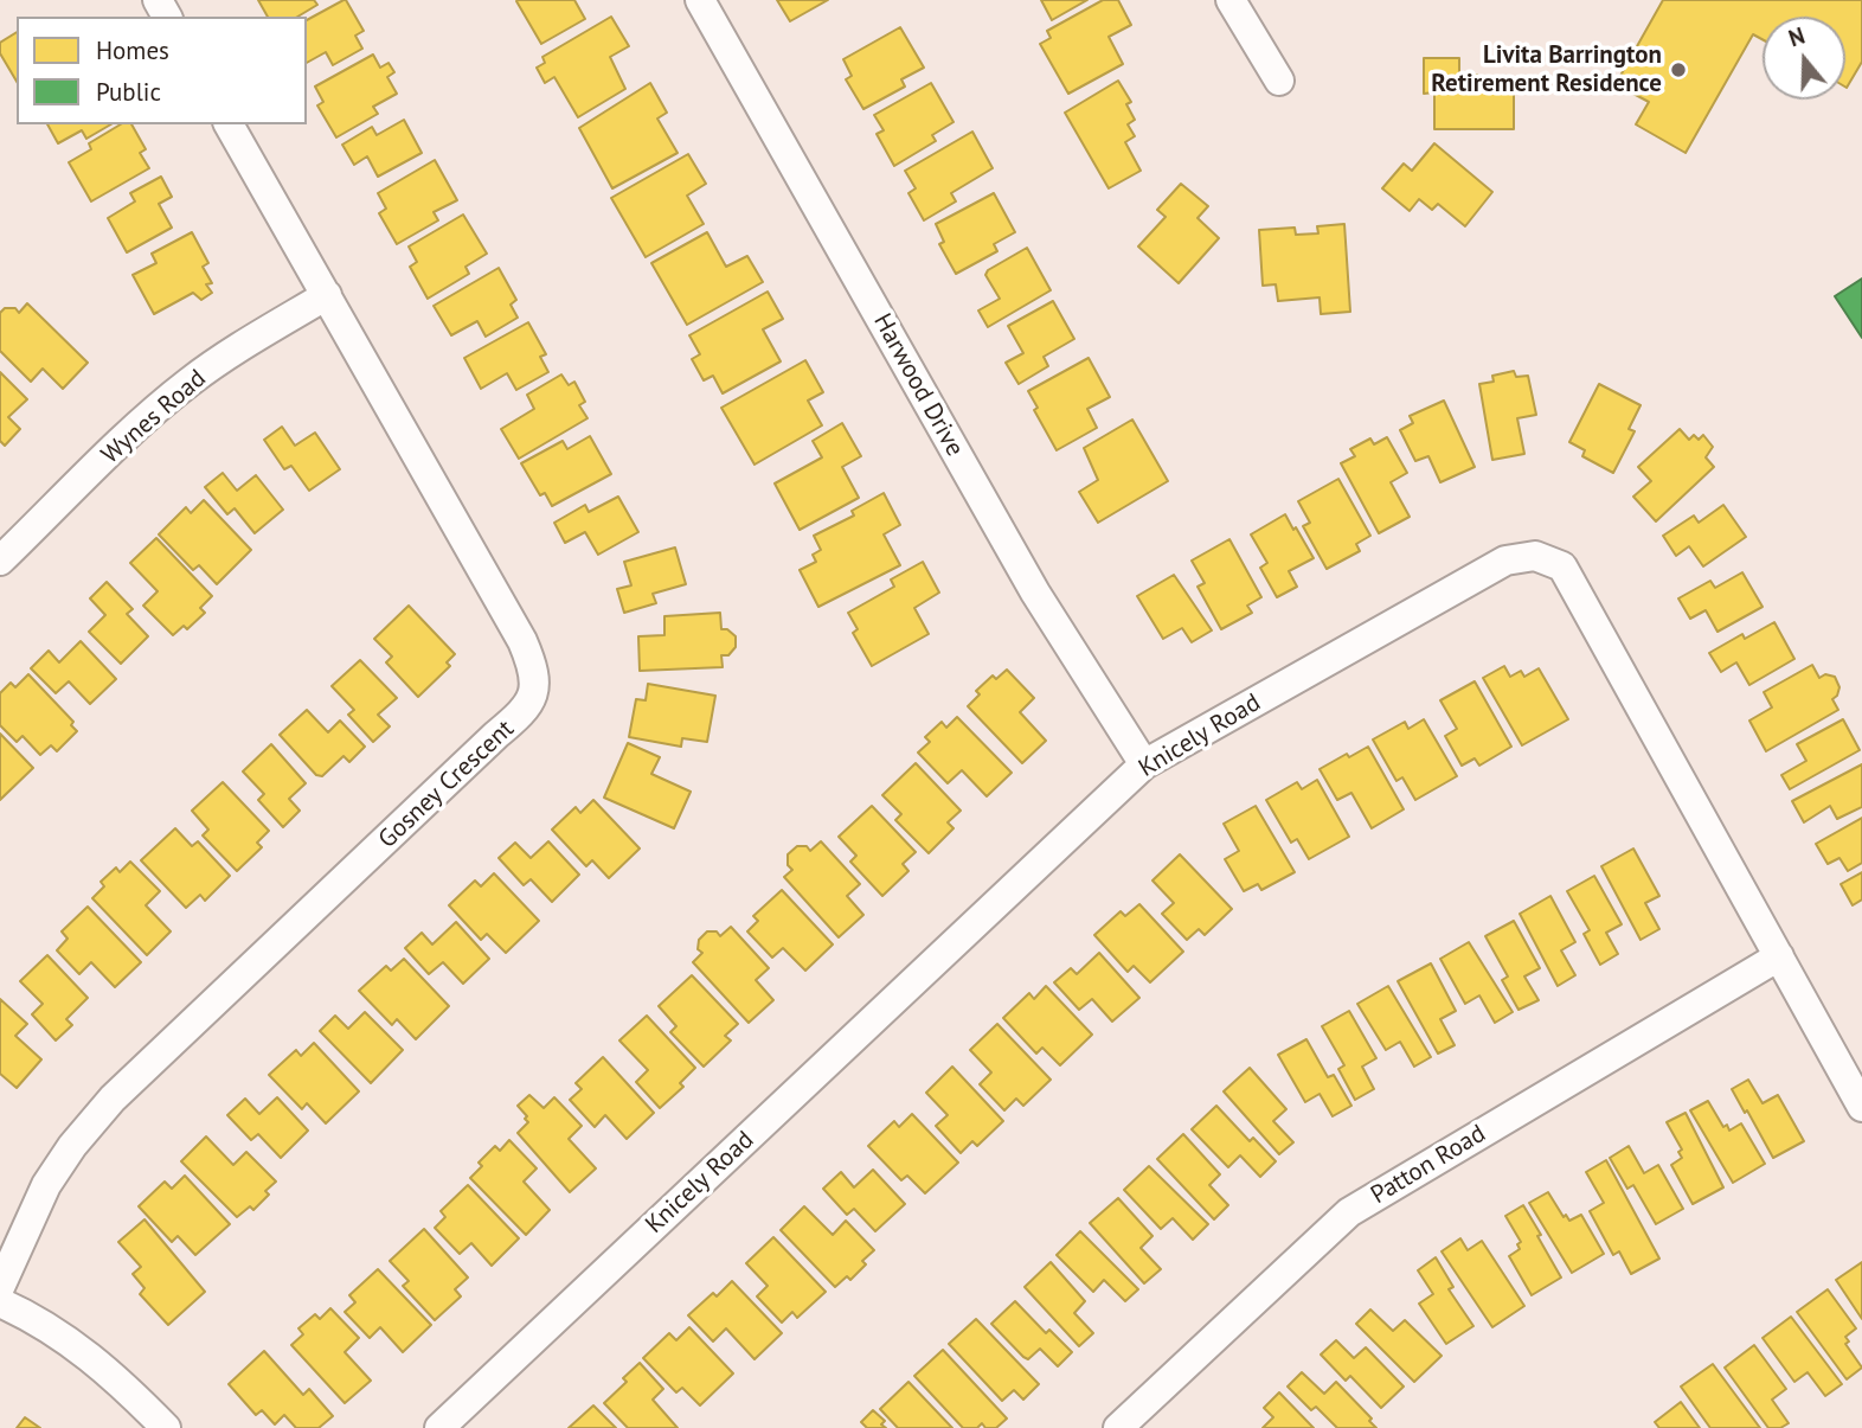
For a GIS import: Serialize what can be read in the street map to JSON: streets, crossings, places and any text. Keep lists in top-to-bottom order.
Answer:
{
  "streets": {
    "street": [
      "Harwood Drive",
      "Wynes Road",
      "Knicely Road",
      "Gosney Crescent",
      "Patton Road"
    ]
  },
  "crossings": [
    ["Harwood Drive", "Knicely Road"],
    ["Wynes Road", "Gosney Crescent"],
    ["Knicely Road", "Patton Road"]
  ],
  "places": ["Livita Barrington Retirement Residence"],
  "legend": ["Homes", "Public"],
  "north": "top"
}
